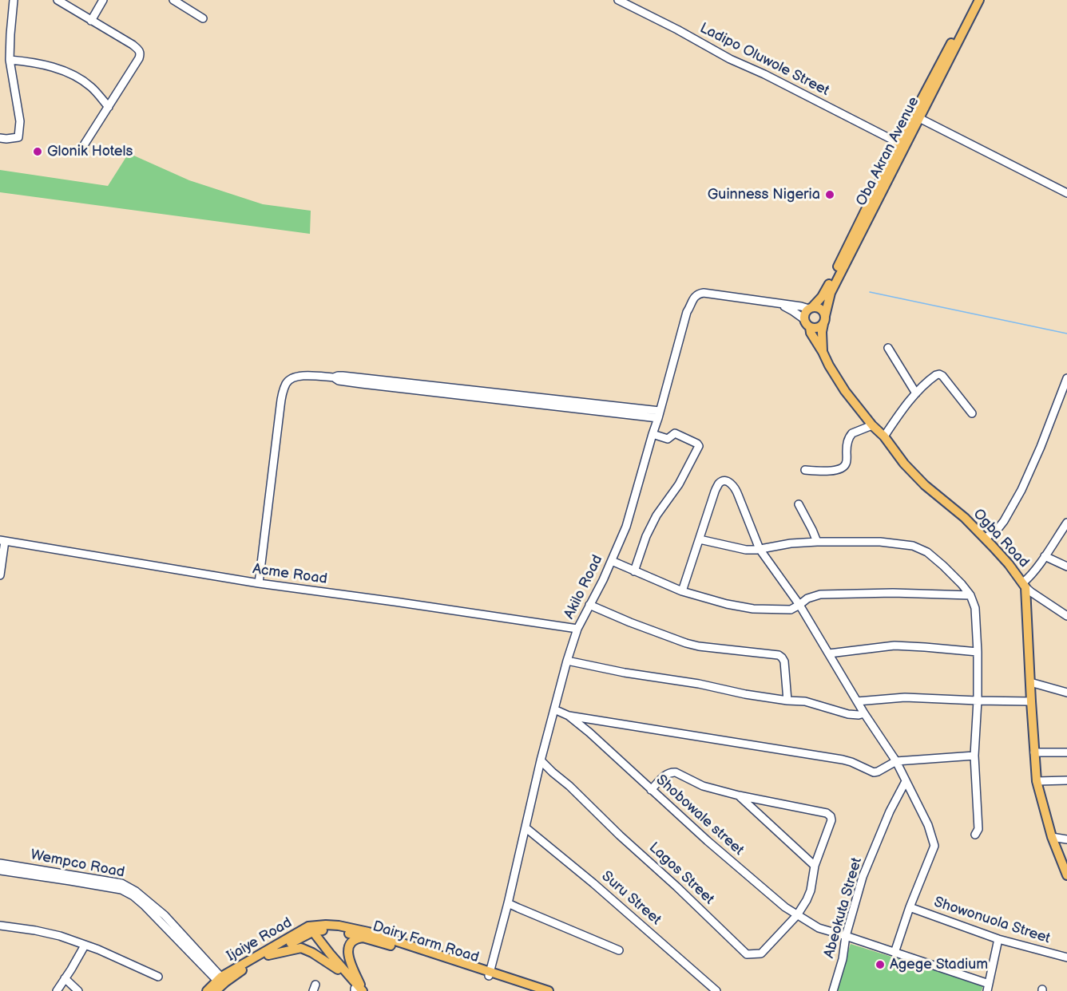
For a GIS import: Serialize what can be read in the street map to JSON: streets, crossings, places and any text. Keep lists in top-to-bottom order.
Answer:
{
  "streets": {
    "main road": [
      "Oba Akran Avenue",
      "Ogba Road",
      "Ijaiye Road",
      "Dairy Farm Road"
    ],
    "street": [
      "Ladipo Oluwole Street",
      "Acme Road",
      "Akilo Road",
      "Shobowale street",
      "Wempco Road",
      "Lagos Street",
      "Suru Street",
      "Abeokuta Street",
      "Showonuola Street"
    ]
  },
  "crossings": [
    ["Ladipo Oluwole Street", "Oba Akran Avenue"],
    ["Oba Akran Avenue", "Ogba Road"],
    ["Oba Akran Avenue", "Akilo Road"],
    ["Ogba Road", "Akilo Road"],
    ["Acme Road", "Akilo Road"],
    ["Akilo Road", "Lagos Street"],
    ["Akilo Road", "Suru Street"],
    ["Akilo Road", "Dairy Farm Road"],
    ["Shobowale street", "Lagos Street"],
    ["Shobowale street", "Abeokuta Street"],
    ["Wempco Road", "Ijaiye Road"],
    ["Ijaiye Road", "Dairy Farm Road"]
  ],
  "places": ["Glonik Hotels", "Guinness Nigeria", "Agege Stadium"]
}
